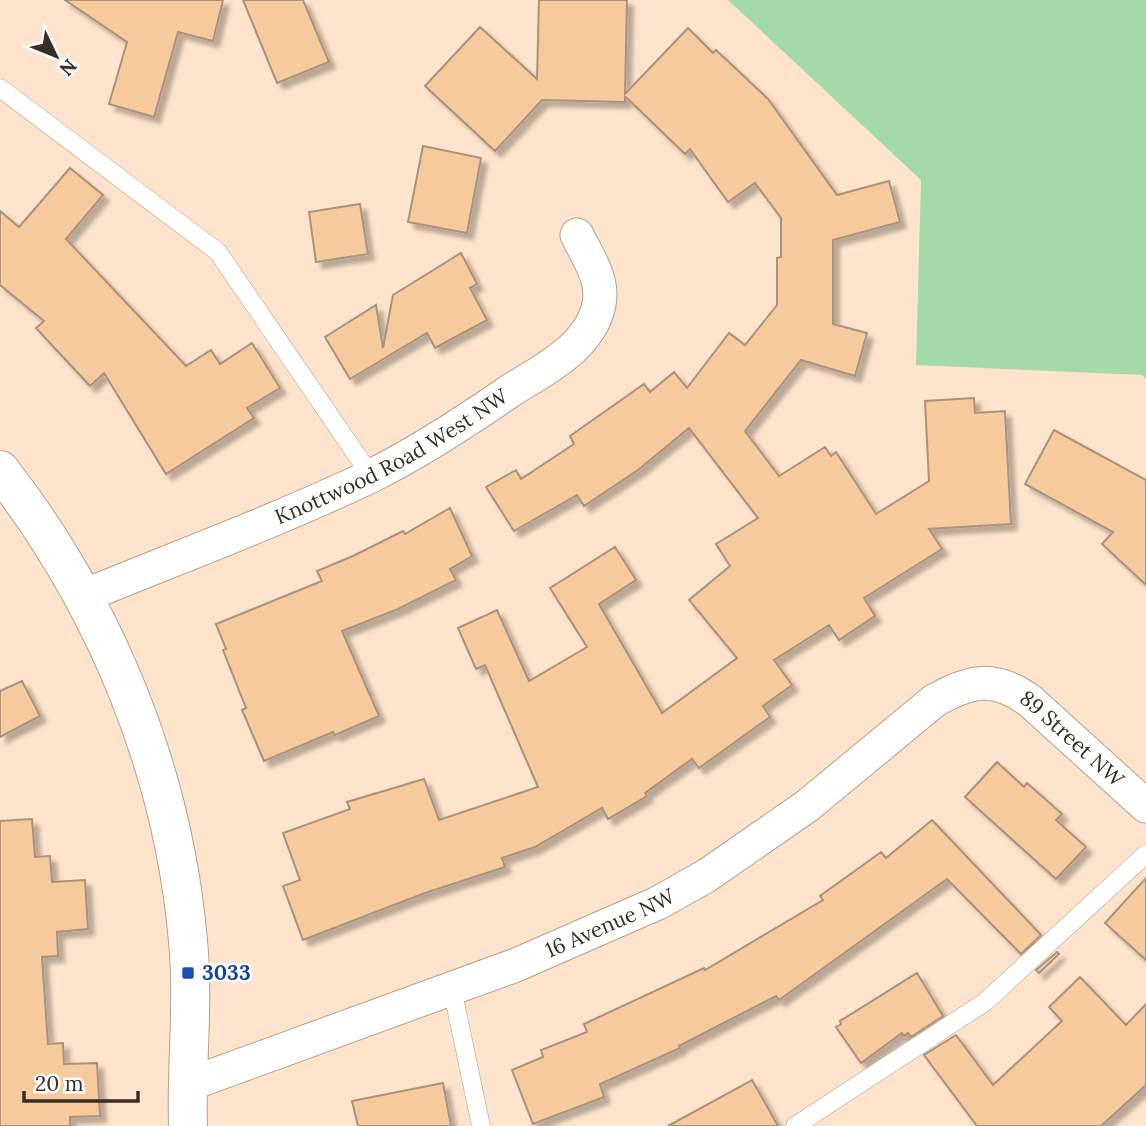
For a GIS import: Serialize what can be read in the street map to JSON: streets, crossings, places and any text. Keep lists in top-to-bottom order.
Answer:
{
  "streets": {
    "street": ["Knottwood Road West NW", "89 Street NW", "16 Avenue NW"]
  },
  "crossings": [
    ["89 Street NW", "16 Avenue NW"]
  ],
  "places": {
    "transit": ["3033"]
  },
  "scale_bar": "20 m",
  "north": "bottom right"
}
